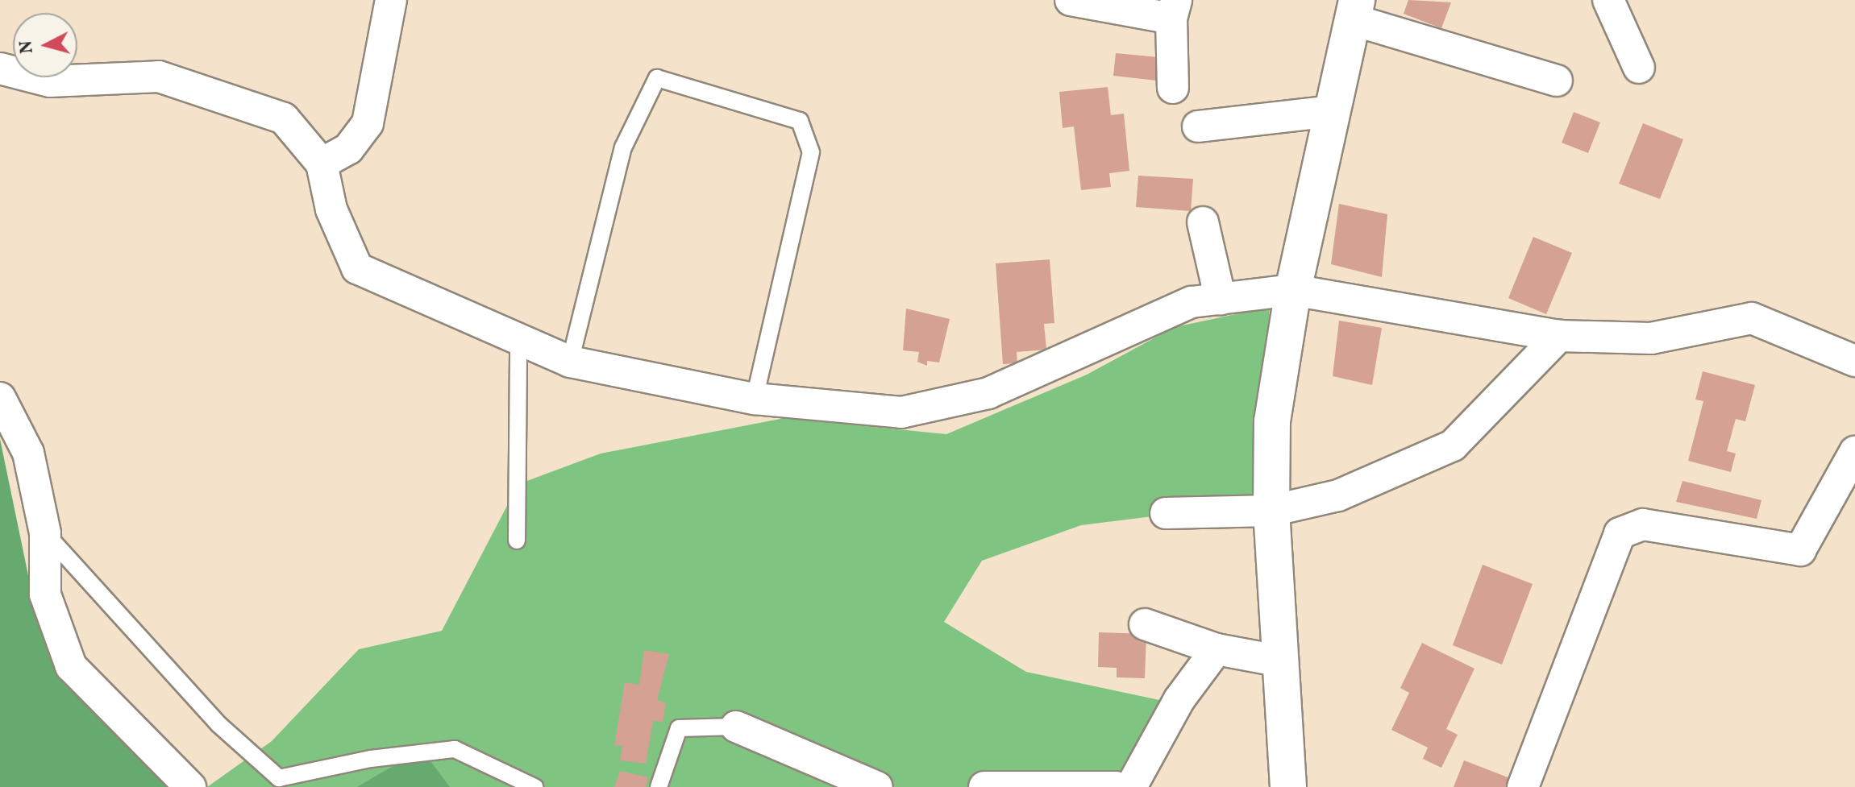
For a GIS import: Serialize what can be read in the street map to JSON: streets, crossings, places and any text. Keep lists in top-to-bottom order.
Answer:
{
  "north": "left"
}
